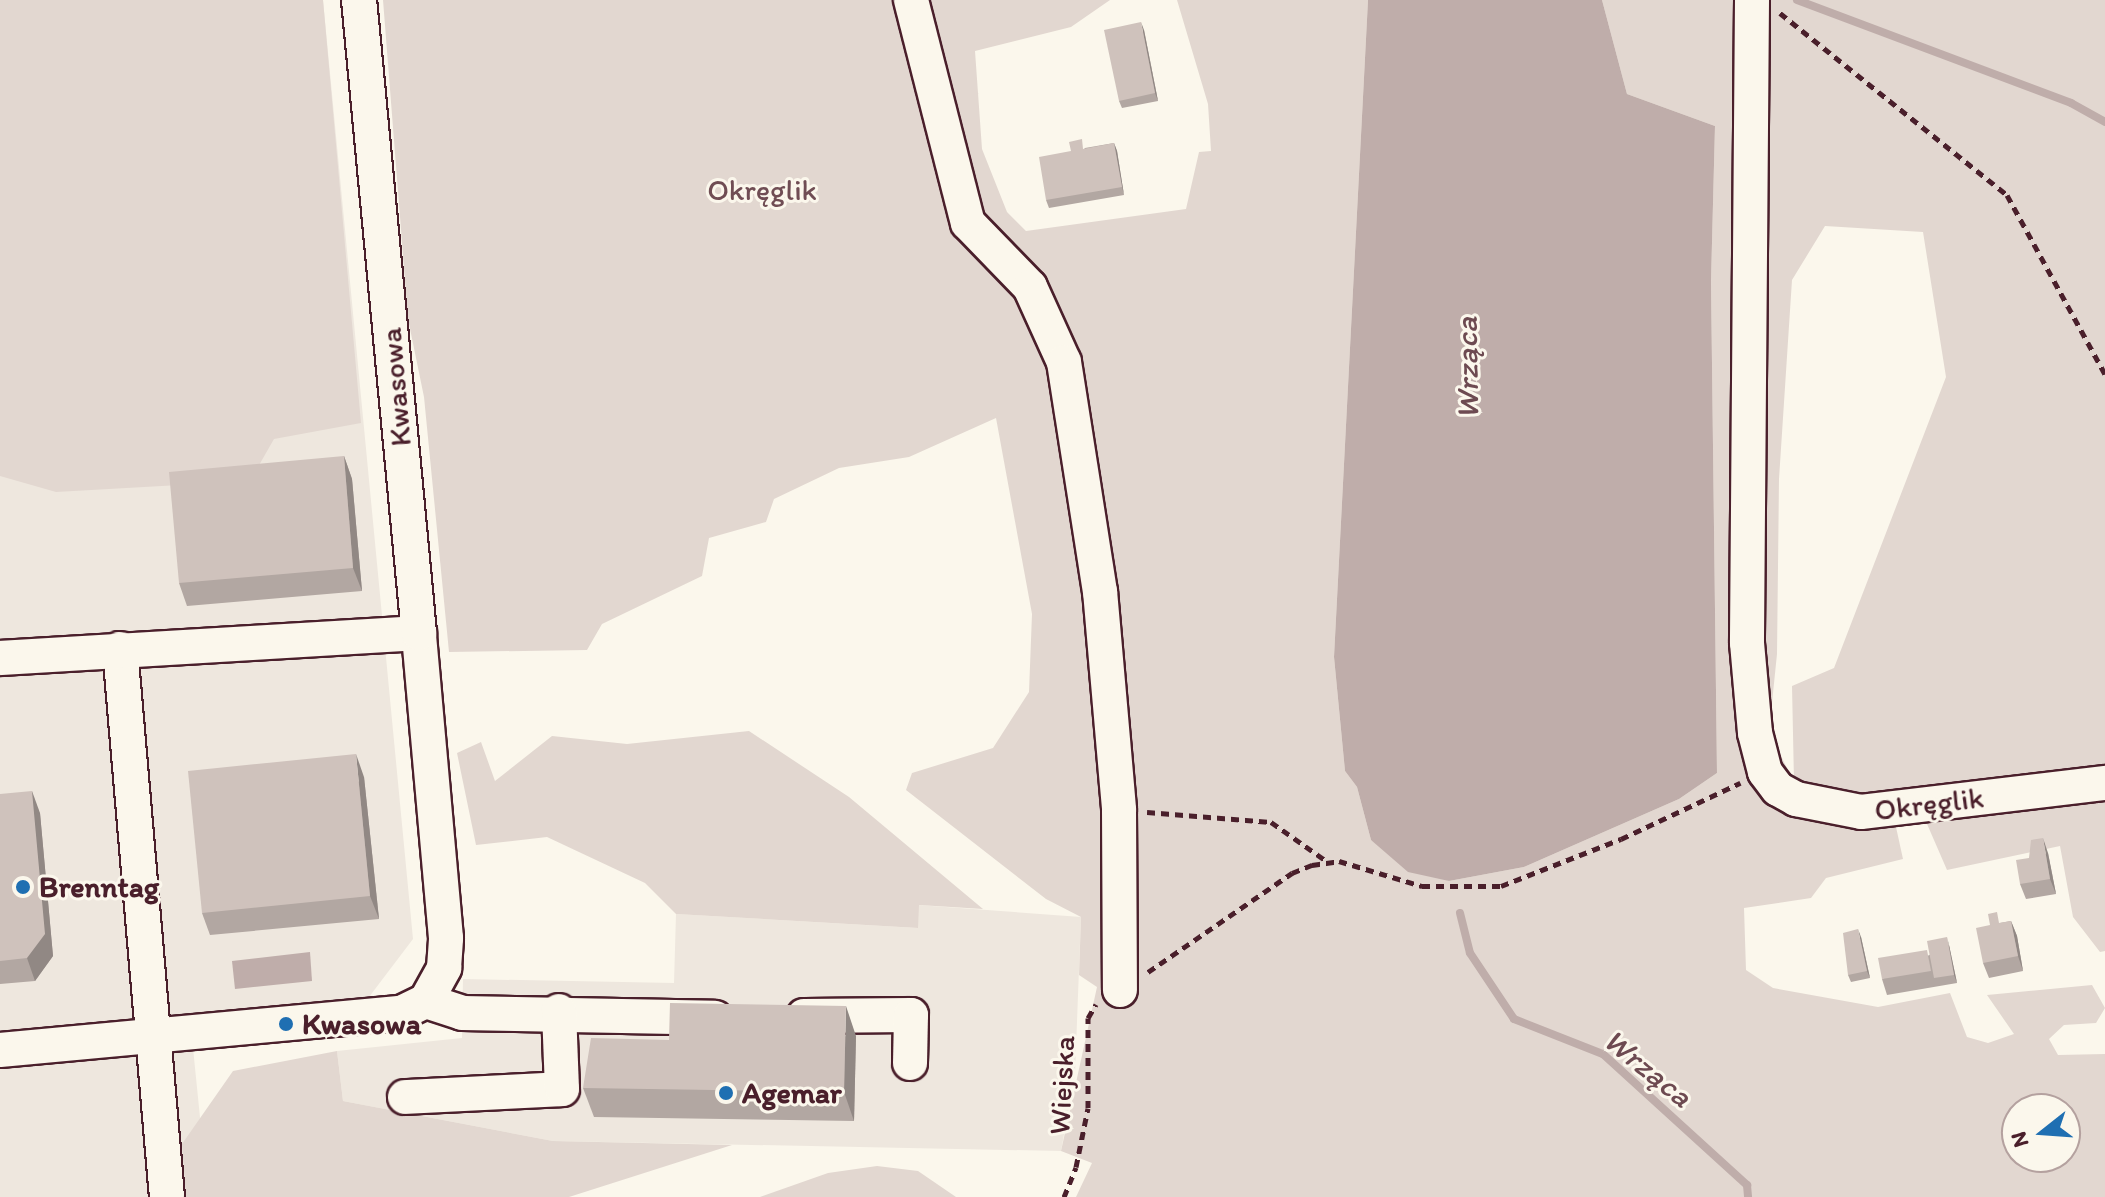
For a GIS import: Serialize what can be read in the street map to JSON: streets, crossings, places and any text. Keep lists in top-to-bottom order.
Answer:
{
  "streets": {
    "street": ["Kwasowa", "Okręglik"],
    "path": ["Wiejska"]
  },
  "water": ["Wrząca"],
  "parks": ["Okręglik"],
  "places": ["Brenntag", "Kwasowa", "Agemar"],
  "north": "left"
}
